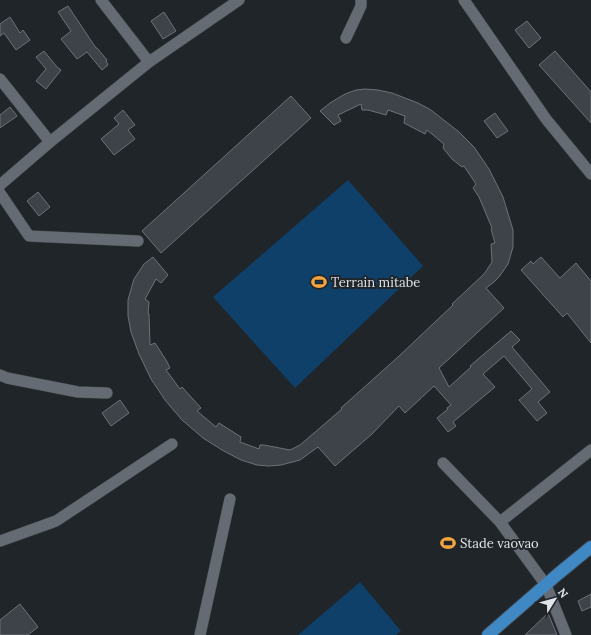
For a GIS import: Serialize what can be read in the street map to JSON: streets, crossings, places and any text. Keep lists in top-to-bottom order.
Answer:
{
  "places": {
    "sports": ["Terrain mitabe", "Stade vaovao"]
  },
  "north": "top right"
}
